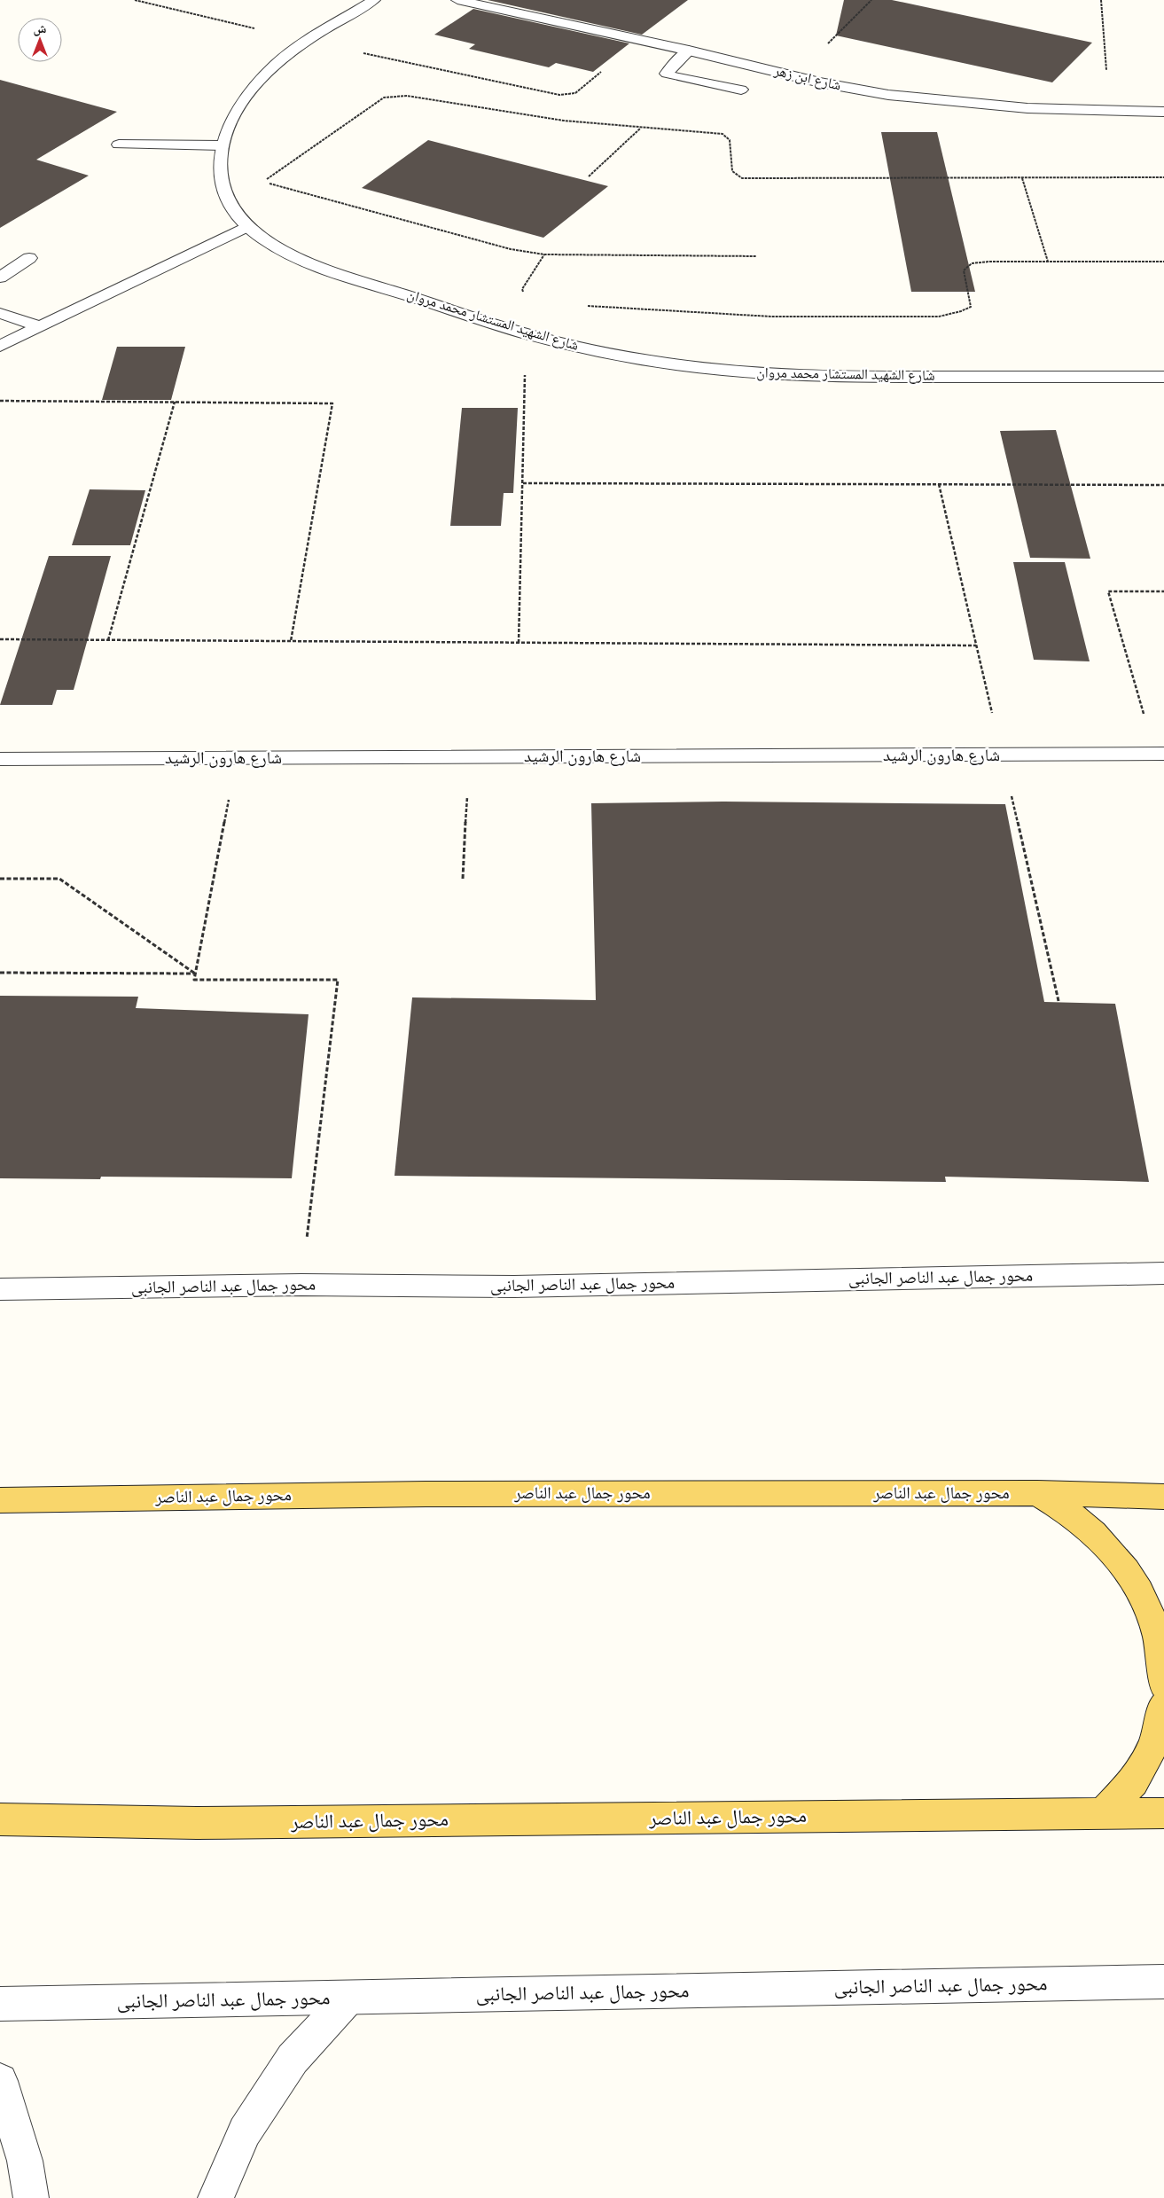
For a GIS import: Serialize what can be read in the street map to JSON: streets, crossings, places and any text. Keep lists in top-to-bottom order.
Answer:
{
  "streets": {
    "main road": ["محور جمال عبد الناصر"],
    "street": [
      "شارع ابن زهر",
      "شارع الشهيد المستشار محمد مروان",
      "شارع هارون الرشيد",
      "محور جمال عبد الناصر الجانبى"
    ]
  },
  "north": "top"
}
